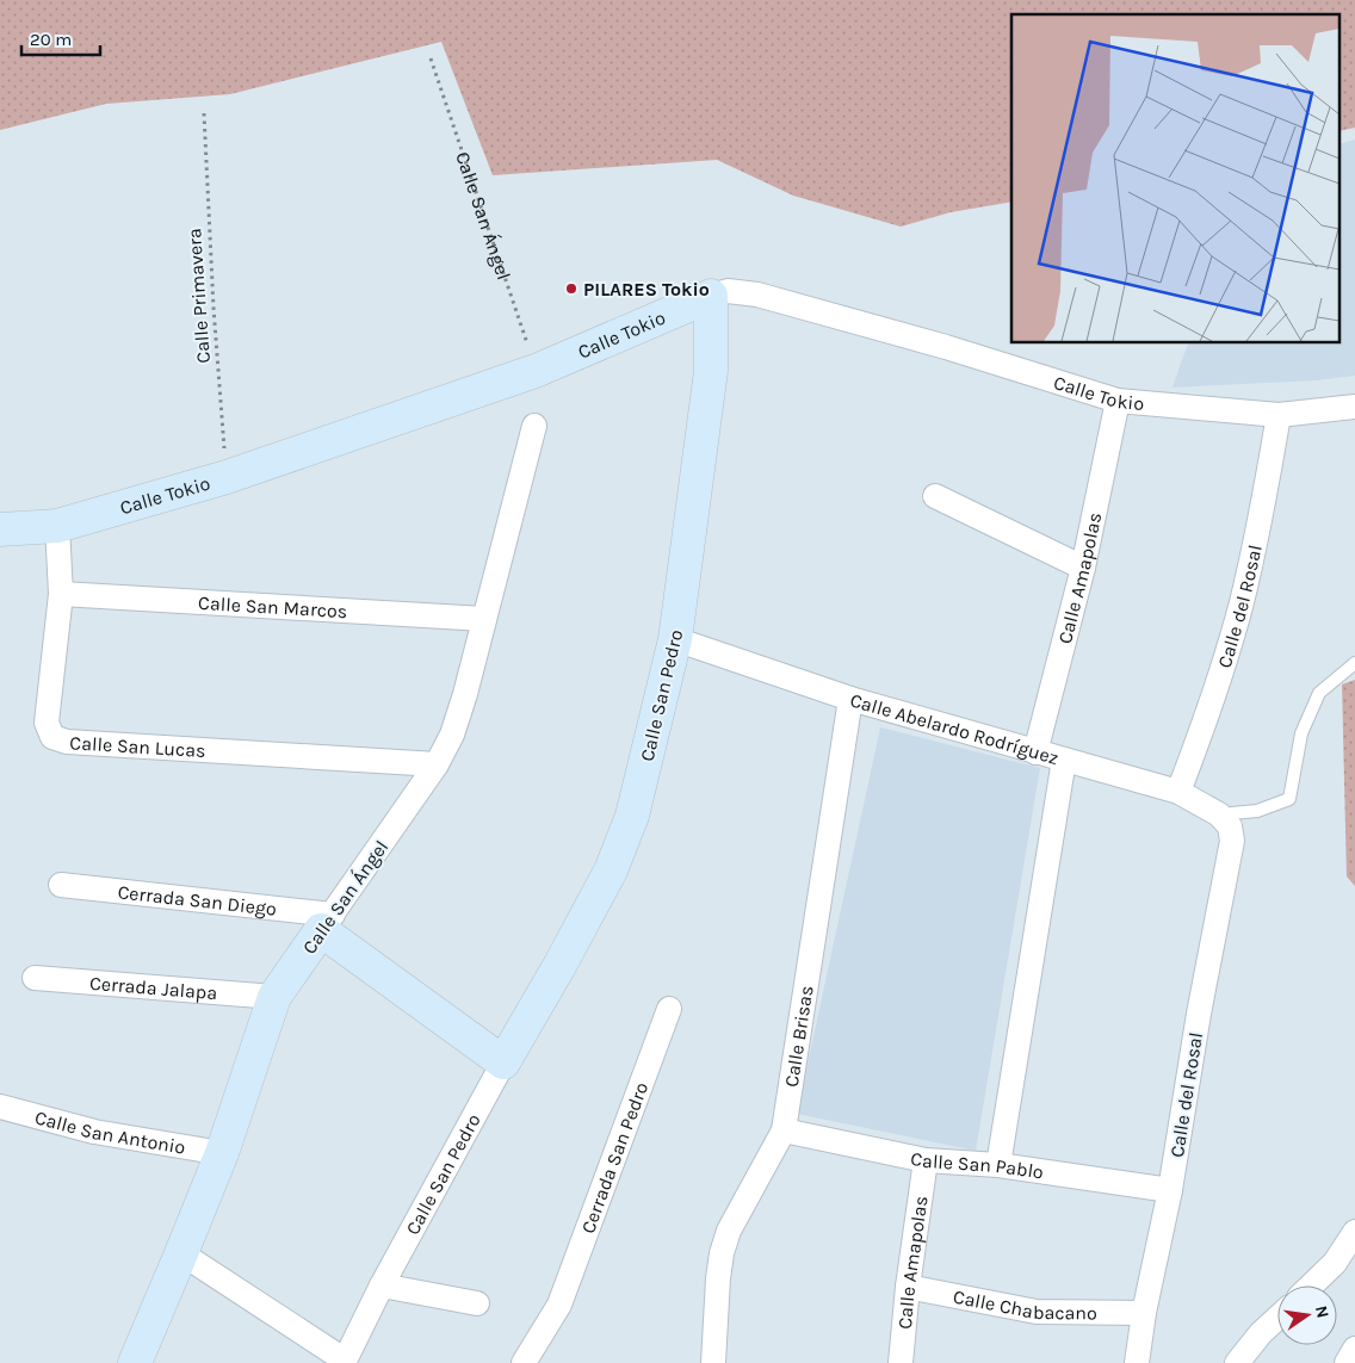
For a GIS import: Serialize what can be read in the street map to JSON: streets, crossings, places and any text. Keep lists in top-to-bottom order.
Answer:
{
  "streets": {
    "street": [
      "Calle San Ángel",
      "Calle Tokio",
      "Calle Amapolas",
      "Calle San Marcos",
      "Calle del Rosal",
      "Calle San Pedro",
      "Calle Abelardo Rodríguez",
      "Calle San Lucas",
      "Cerrada San Diego",
      "Cerrada Jalapa",
      "Calle Brisas",
      "Calle San Antonio",
      "Cerrada San Pedro",
      "Calle San Pablo",
      "Calle Chabacano"
    ],
    "path": ["Calle Primavera"]
  },
  "crossings": [
    ["Calle San Ángel", "Calle Tokio"],
    ["Calle San Ángel", "Calle San Marcos"],
    ["Calle San Ángel", "Calle San Lucas"],
    ["Calle San Ángel", "Cerrada San Diego"],
    ["Calle San Ángel", "Cerrada Jalapa"],
    ["Calle San Ángel", "Calle San Antonio"],
    ["Calle Primavera", "Calle Tokio"],
    ["Calle Tokio", "Calle Amapolas"],
    ["Calle Tokio", "Calle del Rosal"],
    ["Calle Tokio", "Calle San Pedro"],
    ["Calle Tokio", "Calle San Lucas"],
    ["Calle Amapolas", "Calle Abelardo Rodríguez"],
    ["Calle Amapolas", "Calle San Pablo"],
    ["Calle Amapolas", "Calle Chabacano"],
    ["Calle San Marcos", "Calle San Lucas"],
    ["Calle del Rosal", "Calle Abelardo Rodríguez"],
    ["Calle del Rosal", "Calle San Pablo"],
    ["Calle del Rosal", "Calle Chabacano"],
    ["Calle San Pedro", "Calle Abelardo Rodríguez"],
    ["Calle Abelardo Rodríguez", "Calle Brisas"],
    ["Calle Brisas", "Calle San Pablo"]
  ],
  "places": ["PILARES Tokio"],
  "scale_bar": "20 m",
  "north": "right"
}
